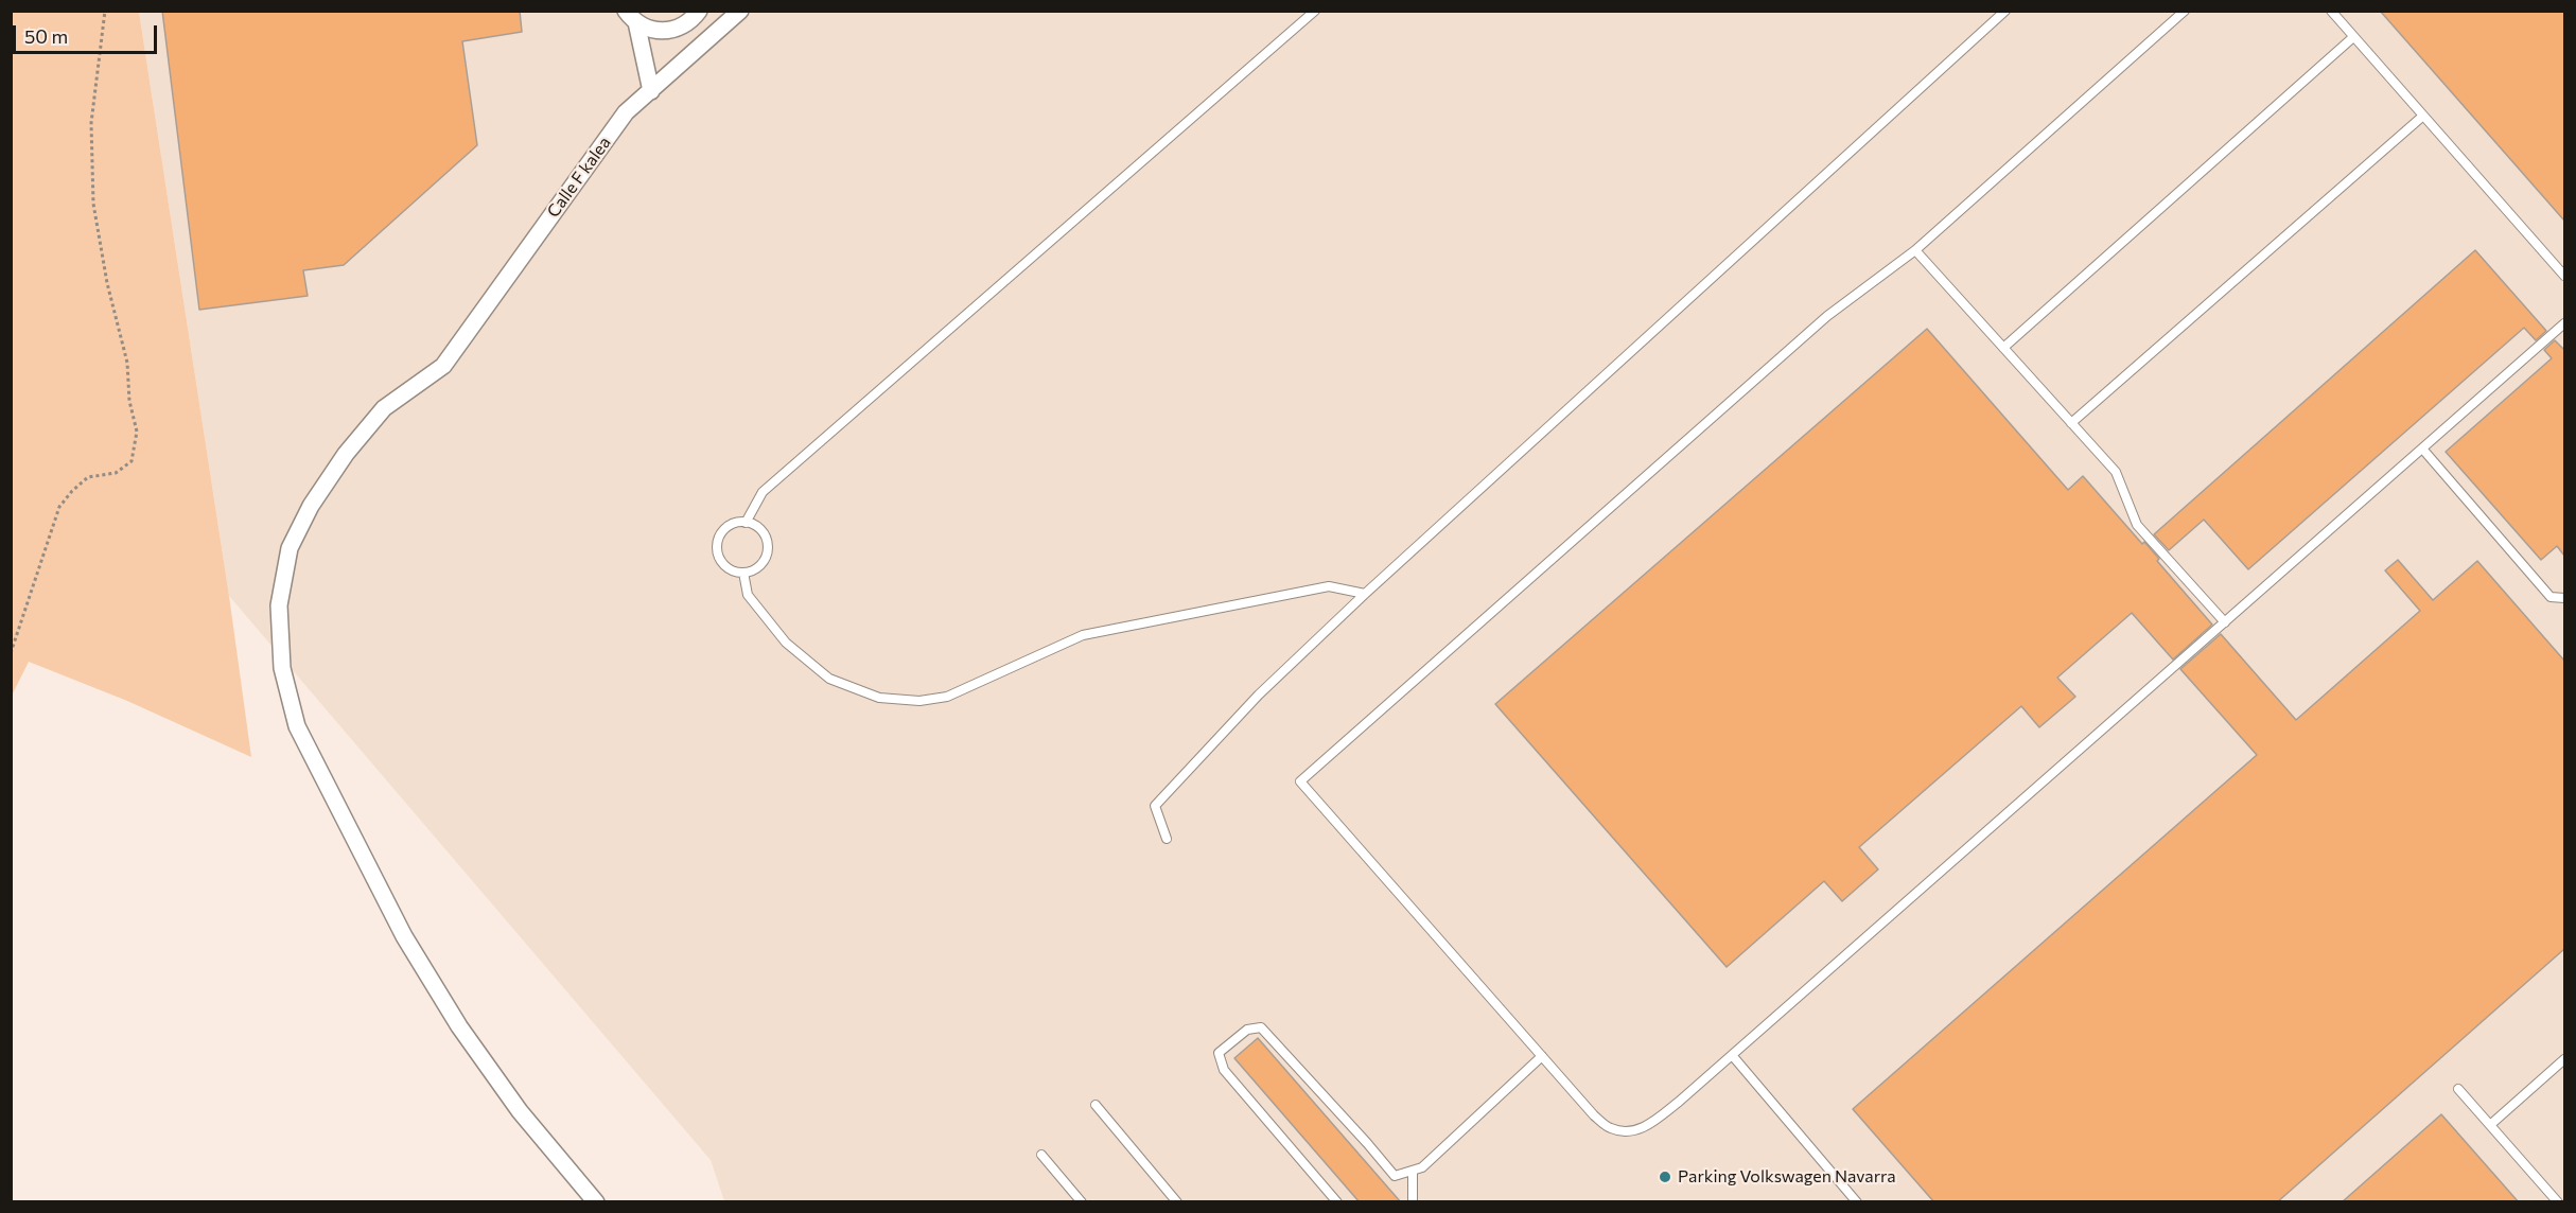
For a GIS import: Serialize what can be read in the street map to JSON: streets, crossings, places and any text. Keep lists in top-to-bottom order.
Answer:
{
  "streets": {
    "street": ["Calle F kalea"]
  },
  "places": ["Parking Volkswagen Navarra"],
  "scale_bar": "50 m"
}
